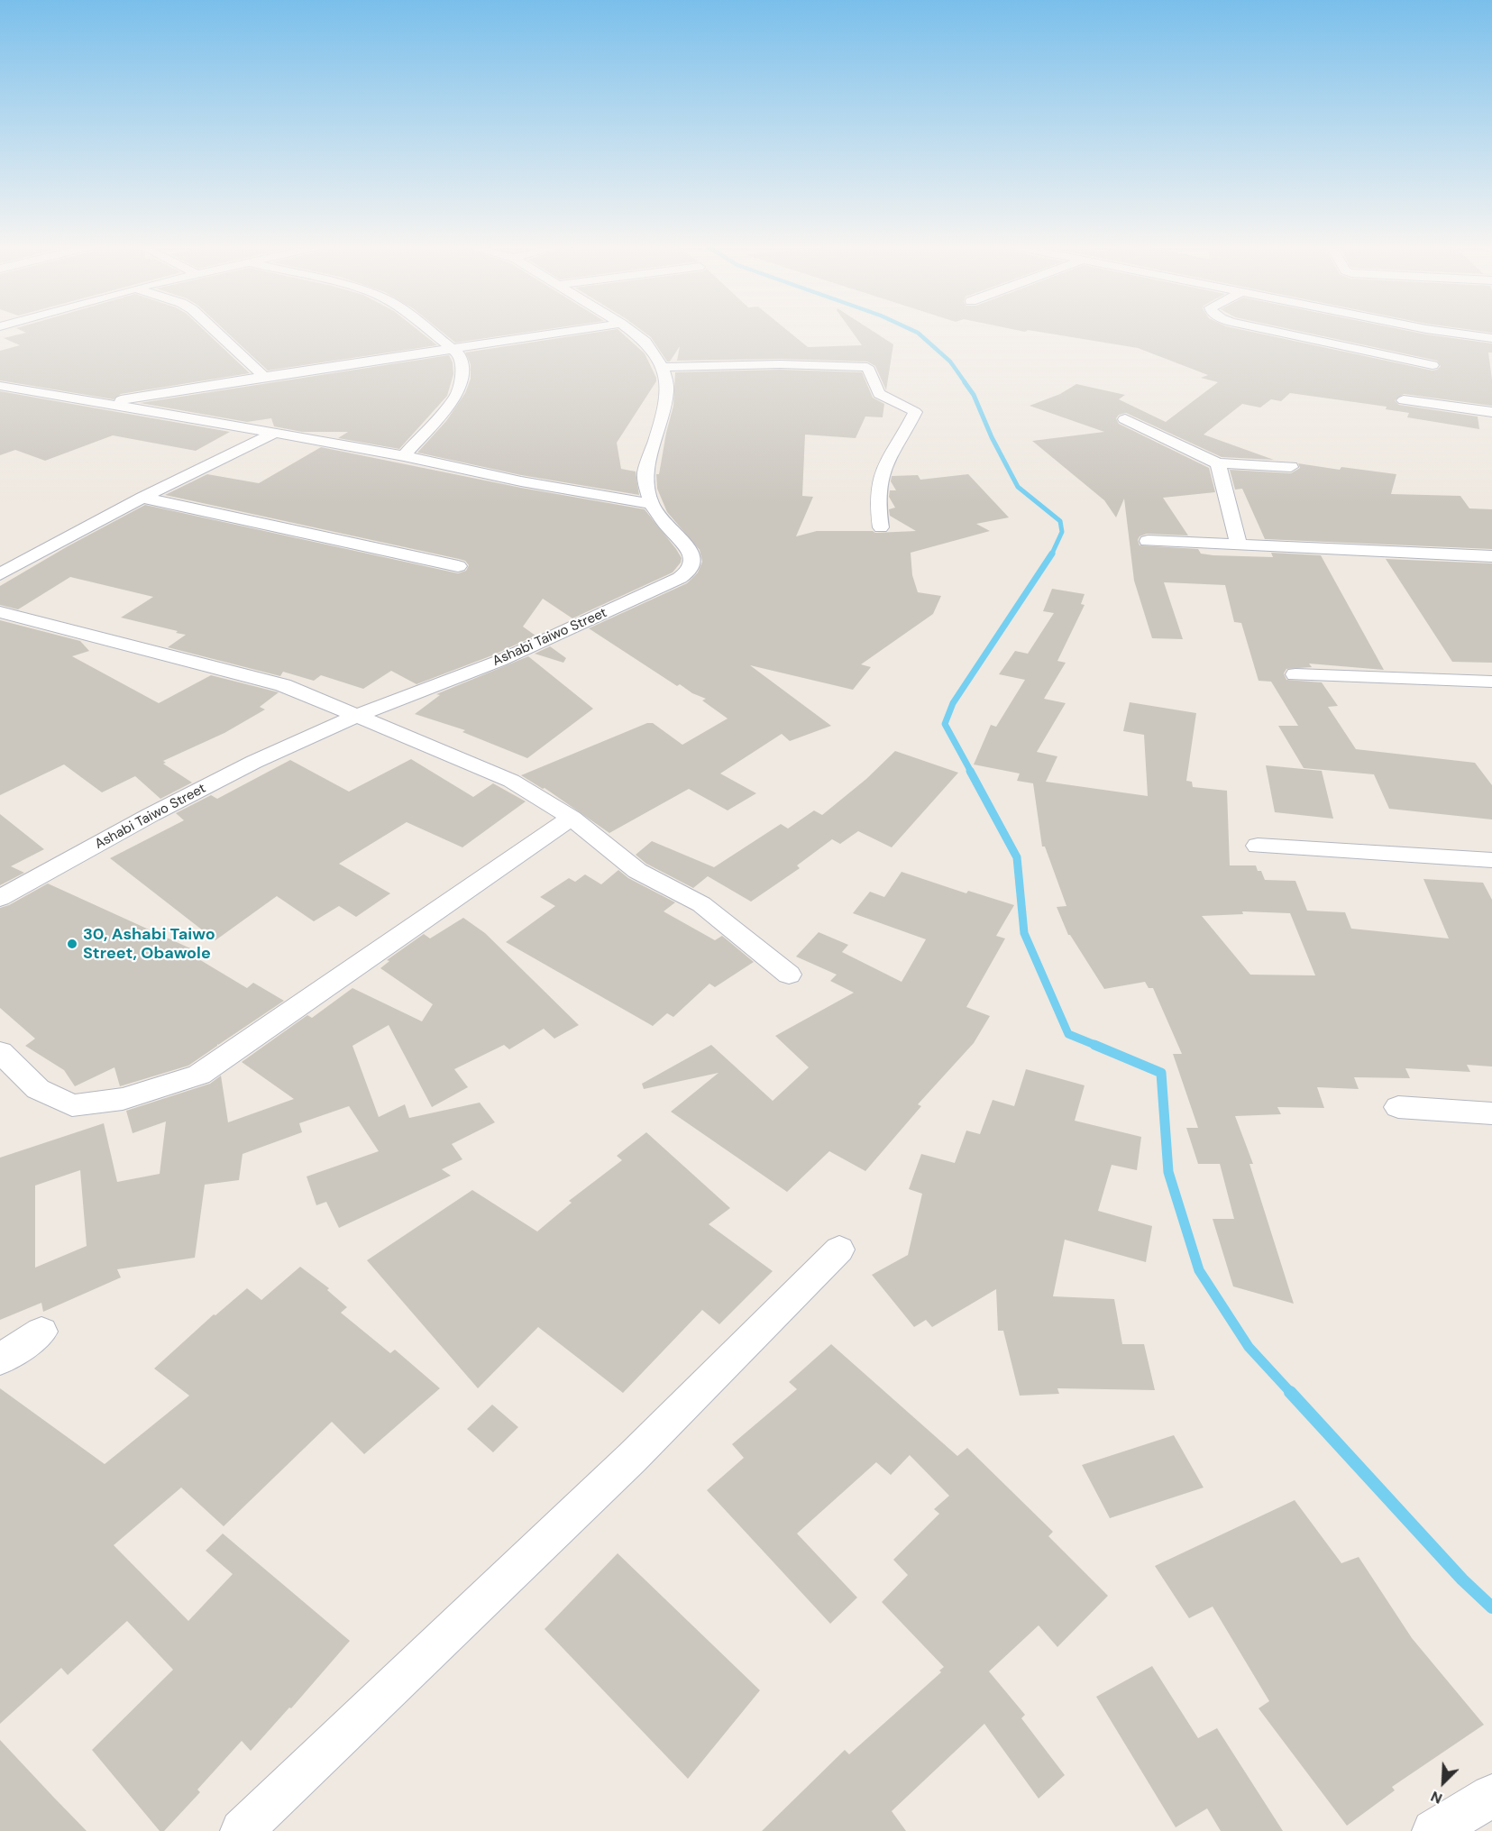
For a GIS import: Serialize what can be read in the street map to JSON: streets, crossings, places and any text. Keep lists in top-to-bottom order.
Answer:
{
  "streets": {
    "street": ["Ashabi Taiwo Street"]
  },
  "places": ["30, Ashabi Taiwo Street, Obawole"],
  "north": "bottom left"
}
